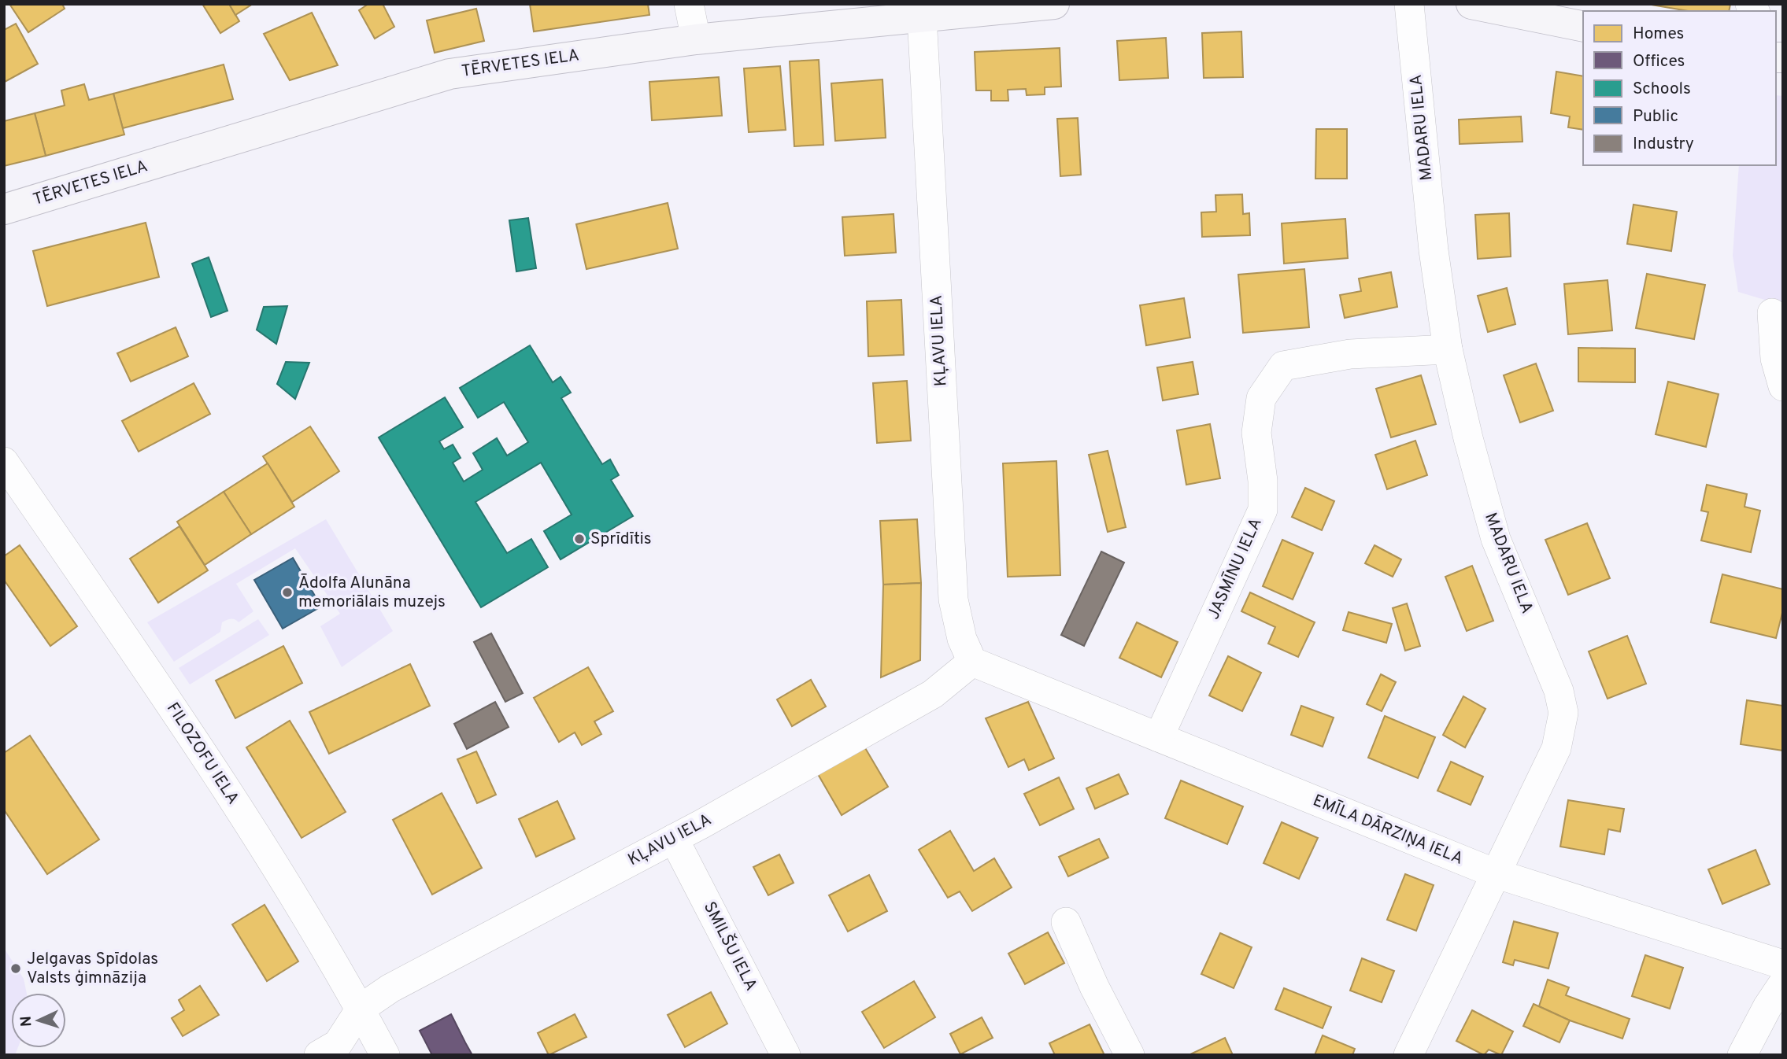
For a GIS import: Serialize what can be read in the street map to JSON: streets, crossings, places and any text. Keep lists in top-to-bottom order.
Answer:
{
  "streets": {
    "main road": ["TĒRVETES IELA"],
    "street": [
      "MADARU IELA",
      "KĻAVU IELA",
      "JASMĪNU IELA",
      "FILOZOFU IELA",
      "EMĪLA DĀRZIŅA IELA",
      "SMILŠU IELA"
    ]
  },
  "crossings": [
    ["TĒRVETES IELA", "KĻAVU IELA"],
    ["MADARU IELA", "JASMĪNU IELA"],
    ["MADARU IELA", "EMĪLA DĀRZIŅA IELA"],
    ["KĻAVU IELA", "FILOZOFU IELA"],
    ["KĻAVU IELA", "EMĪLA DĀRZIŅA IELA"],
    ["KĻAVU IELA", "SMILŠU IELA"],
    ["JASMĪNU IELA", "EMĪLA DĀRZIŅA IELA"]
  ],
  "places": ["Sprīdītis", "Ādolfa Alunāna memoriālais muzejs", "Jelgavas Spīdolas Valsts ģimnāzija"],
  "legend": [
    "Homes",
    "Offices",
    "Schools",
    "Public",
    "Industry"
  ],
  "north": "left"
}
